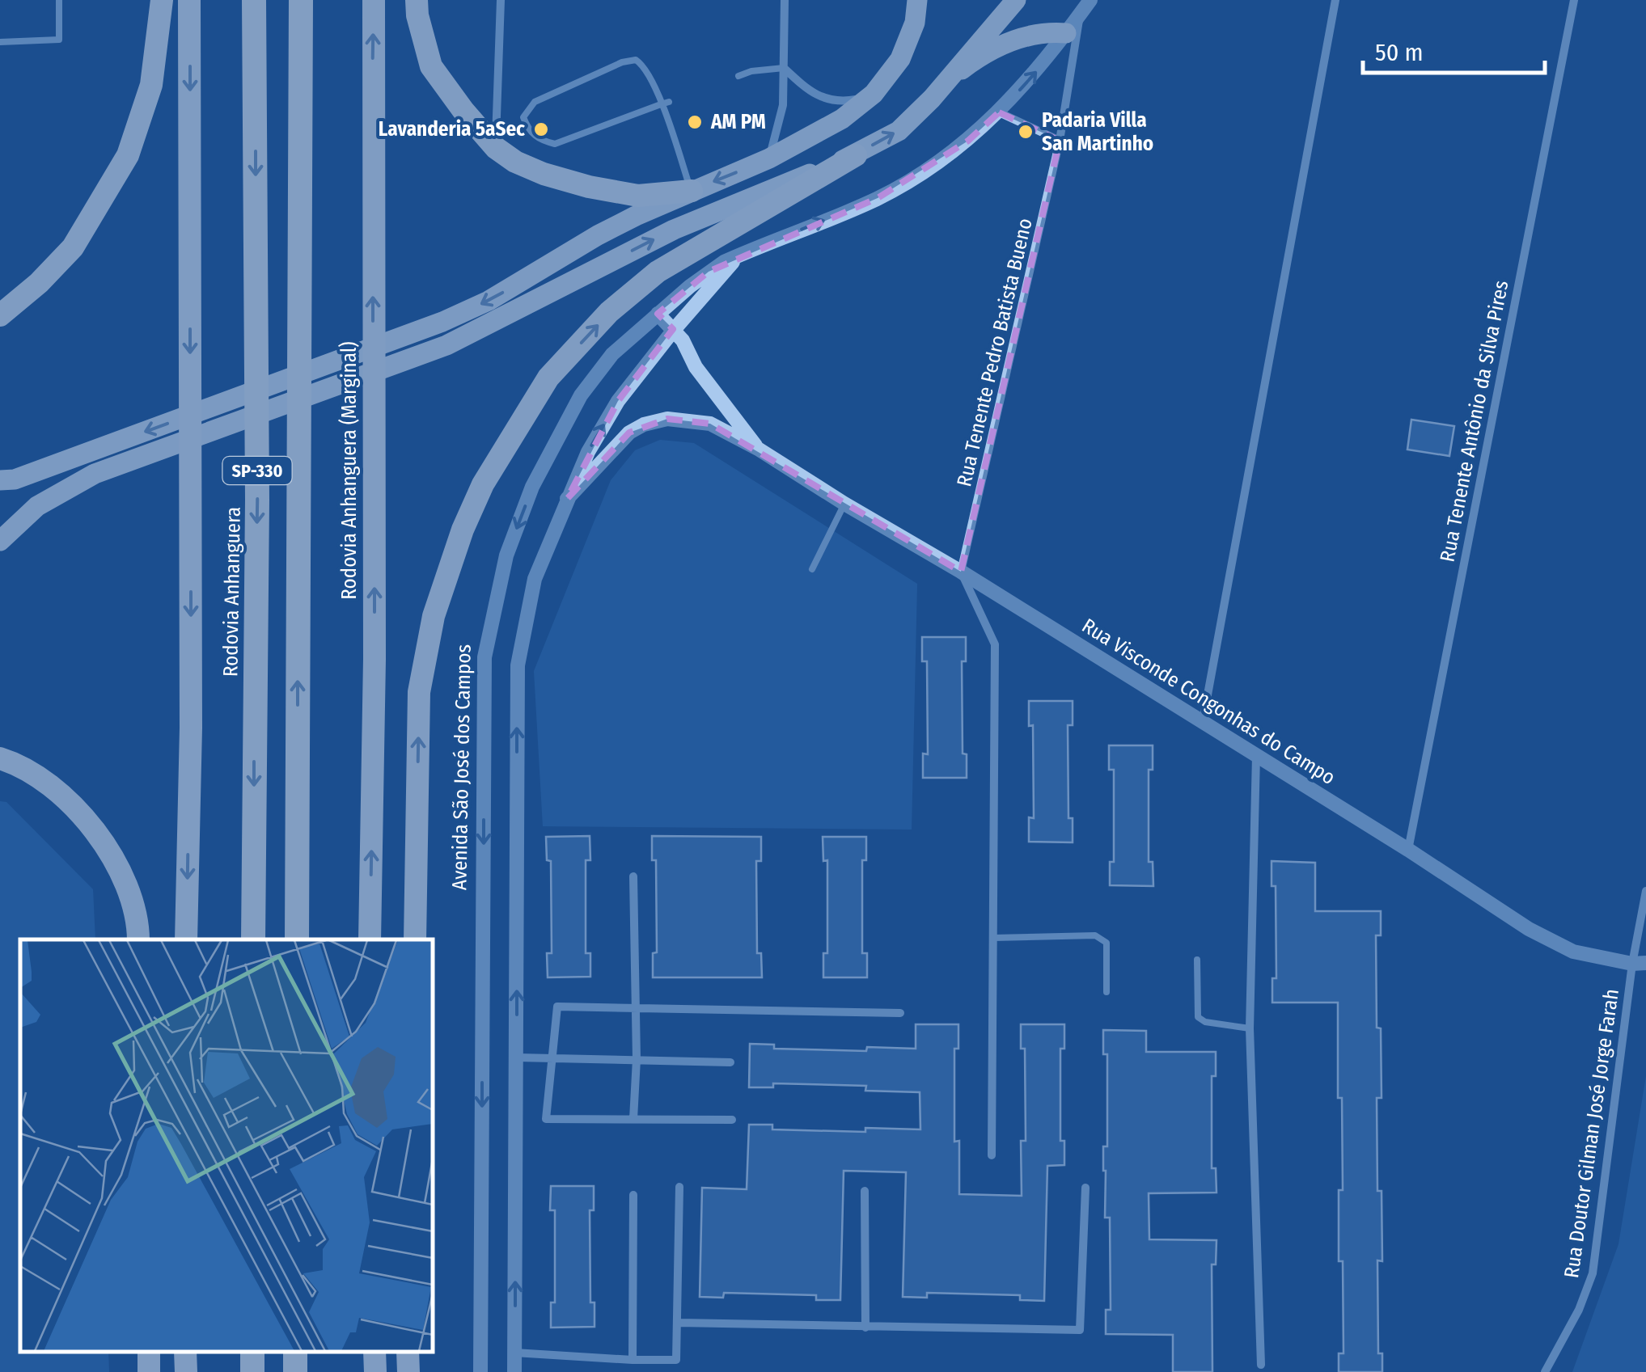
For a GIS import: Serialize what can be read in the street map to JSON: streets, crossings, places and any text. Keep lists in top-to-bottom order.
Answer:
{
  "streets": {
    "highway": ["SP-330", "Rodovia Anhanguera (Marginal)", "Rodovia Anhanguera"],
    "street": [
      "Rua Tenente Pedro Batista Bueno",
      "Rua Tenente Antônio da Silva Pires",
      "Rua Visconde Congonhas do Campo",
      "Avenida São José dos Campos",
      "Rua Doutor Gilman José Jorge Farah"
    ]
  },
  "crossings": [
    ["Rua Tenente Pedro Batista Bueno", "Rua Visconde Congonhas do Campo"],
    ["Rua Tenente Pedro Batista Bueno", "Avenida São José dos Campos"],
    ["Rua Tenente Antônio da Silva Pires", "Rua Visconde Congonhas do Campo"],
    ["Rua Visconde Congonhas do Campo", "Avenida São José dos Campos"],
    ["Rua Visconde Congonhas do Campo", "Rua Doutor Gilman José Jorge Farah"]
  ],
  "places": ["AM PM", "Lavanderia 5aSec", "Padaria Villa San Martinho"],
  "scale_bar": "50 m"
}
